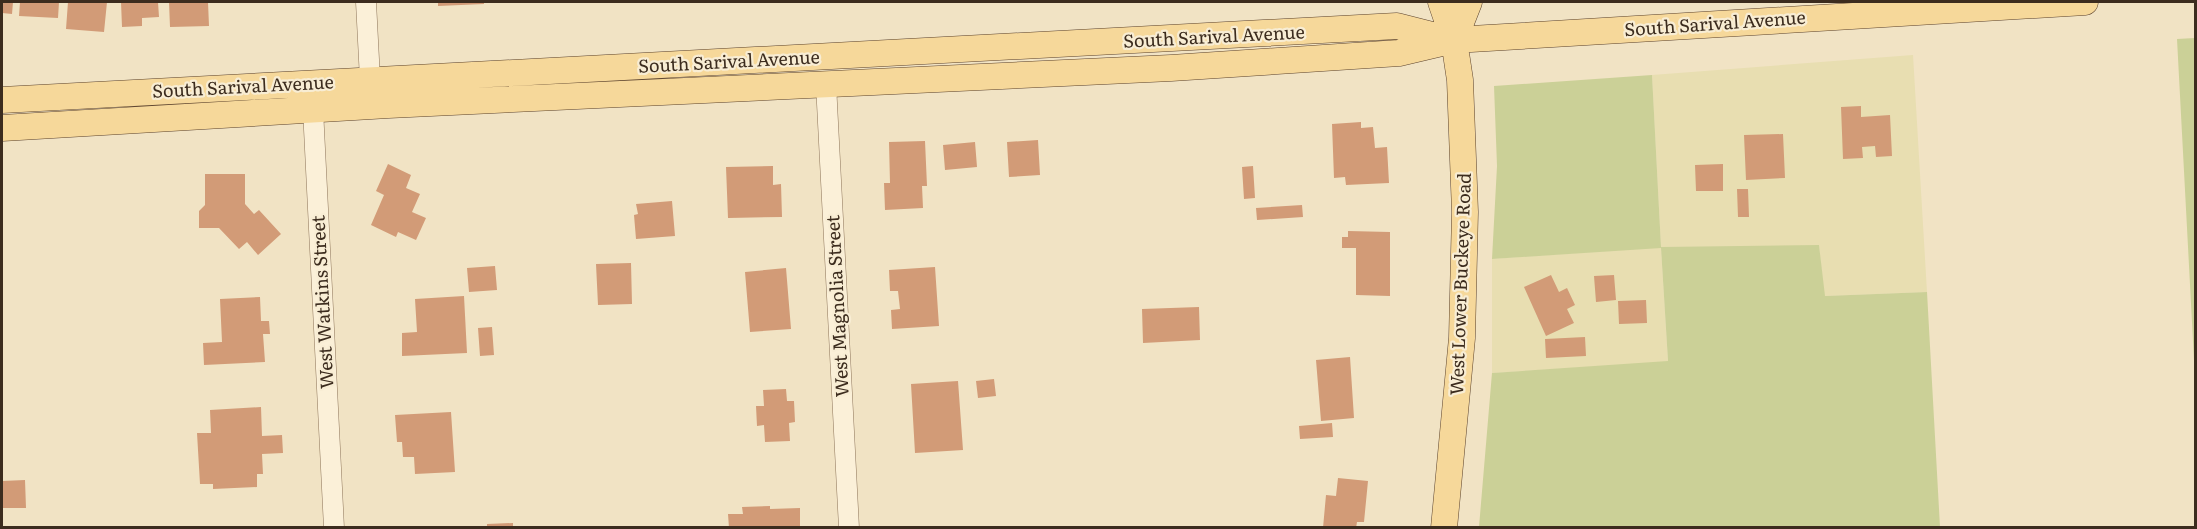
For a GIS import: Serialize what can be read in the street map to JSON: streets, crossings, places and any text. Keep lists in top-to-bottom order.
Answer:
{
  "streets": {
    "main road": ["South Sarival Avenue", "West Lower Buckeye Road"],
    "street": ["West Watkins Street", "West Magnolia Street"]
  },
  "crossings": [
    ["South Sarival Avenue", "West Lower Buckeye Road"],
    ["South Sarival Avenue", "West Watkins Street"],
    ["South Sarival Avenue", "West Magnolia Street"]
  ]
}
